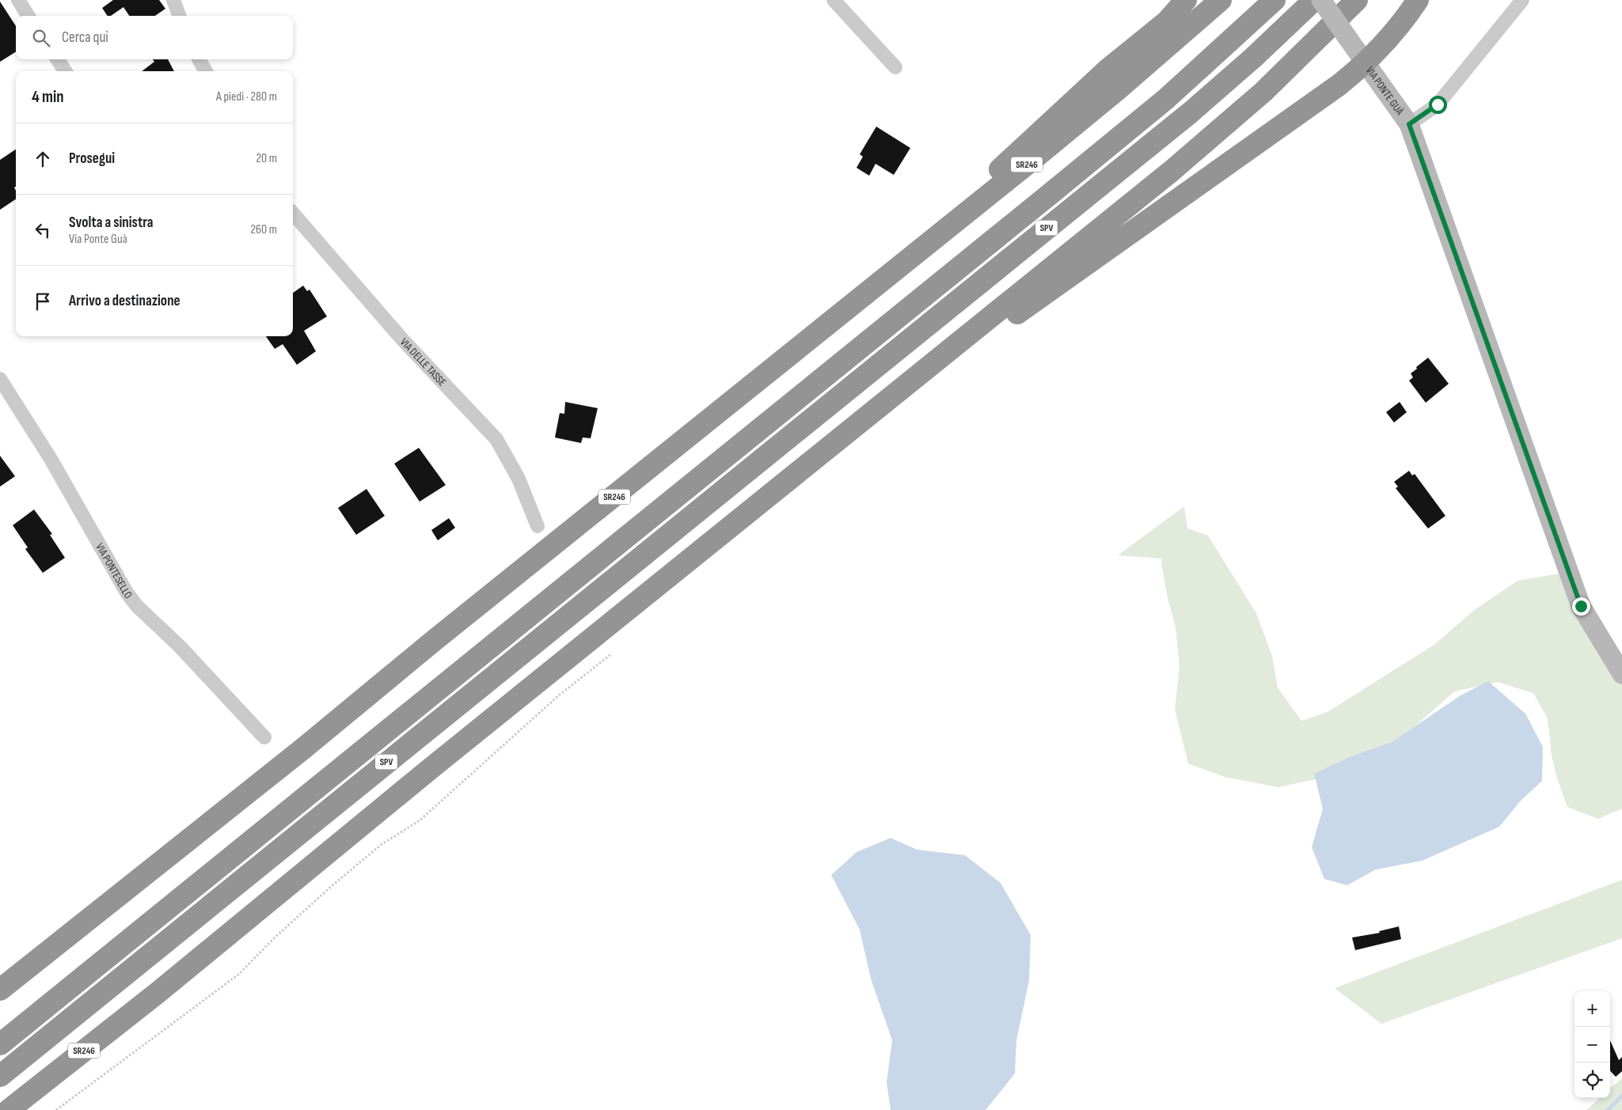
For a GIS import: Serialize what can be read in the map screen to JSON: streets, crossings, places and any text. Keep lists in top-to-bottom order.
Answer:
{
  "streets": {
    "highway": ["SR246", "SPV"],
    "street": ["VIA PONTE GUÀ", "VIA DELLE TASSE", "VIA PONTESELLO"]
  },
  "page": {
    "search": "Cerca qui",
    "heading": ["4 min", "A piedi · 280 m"],
    "list": [
      ["Prosegui", "20 m"],
      ["Svolta a sinistra", "Via Ponte Guà", "260 m"],
      "Arrivo a destinazione"
    ],
    "map_buttons": ["+", "−"]
  }
}
